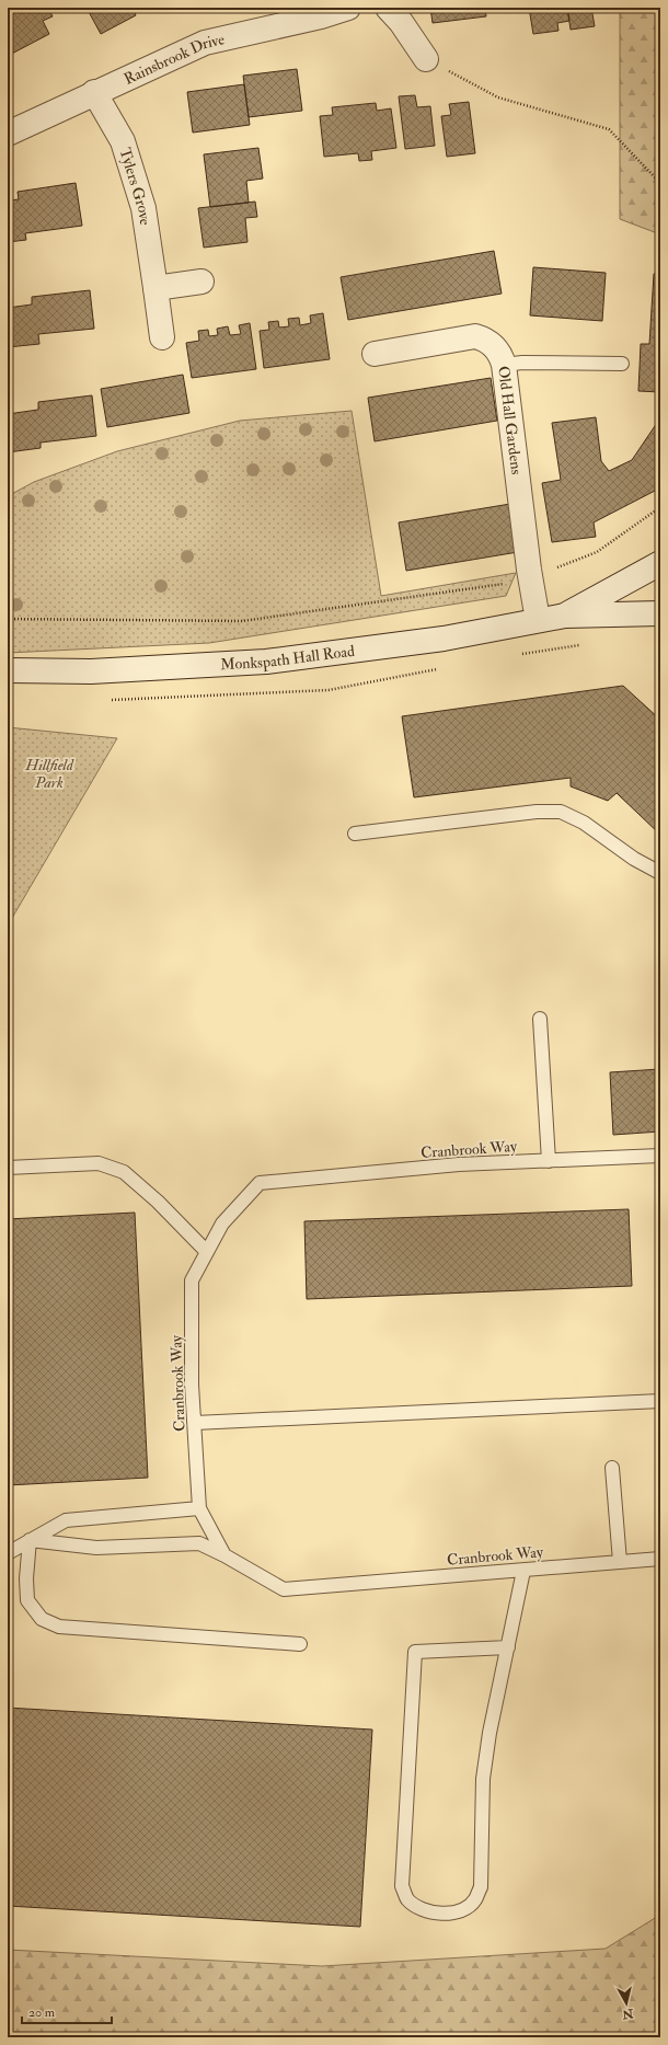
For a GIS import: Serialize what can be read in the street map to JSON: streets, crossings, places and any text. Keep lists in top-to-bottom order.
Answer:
{
  "streets": {
    "street": [
      "Rainsbrook Drive",
      "Tylers Grove",
      "Old Hall Gardens",
      "Monkspath Hall Road"
    ],
    "lane": ["Cranbrook Way"]
  },
  "crossings": [
    ["Rainsbrook Drive", "Tylers Grove"],
    ["Old Hall Gardens", "Monkspath Hall Road"]
  ],
  "parks": ["Hillfield Park"],
  "scale_bar": "20 m",
  "north": "bottom"
}
